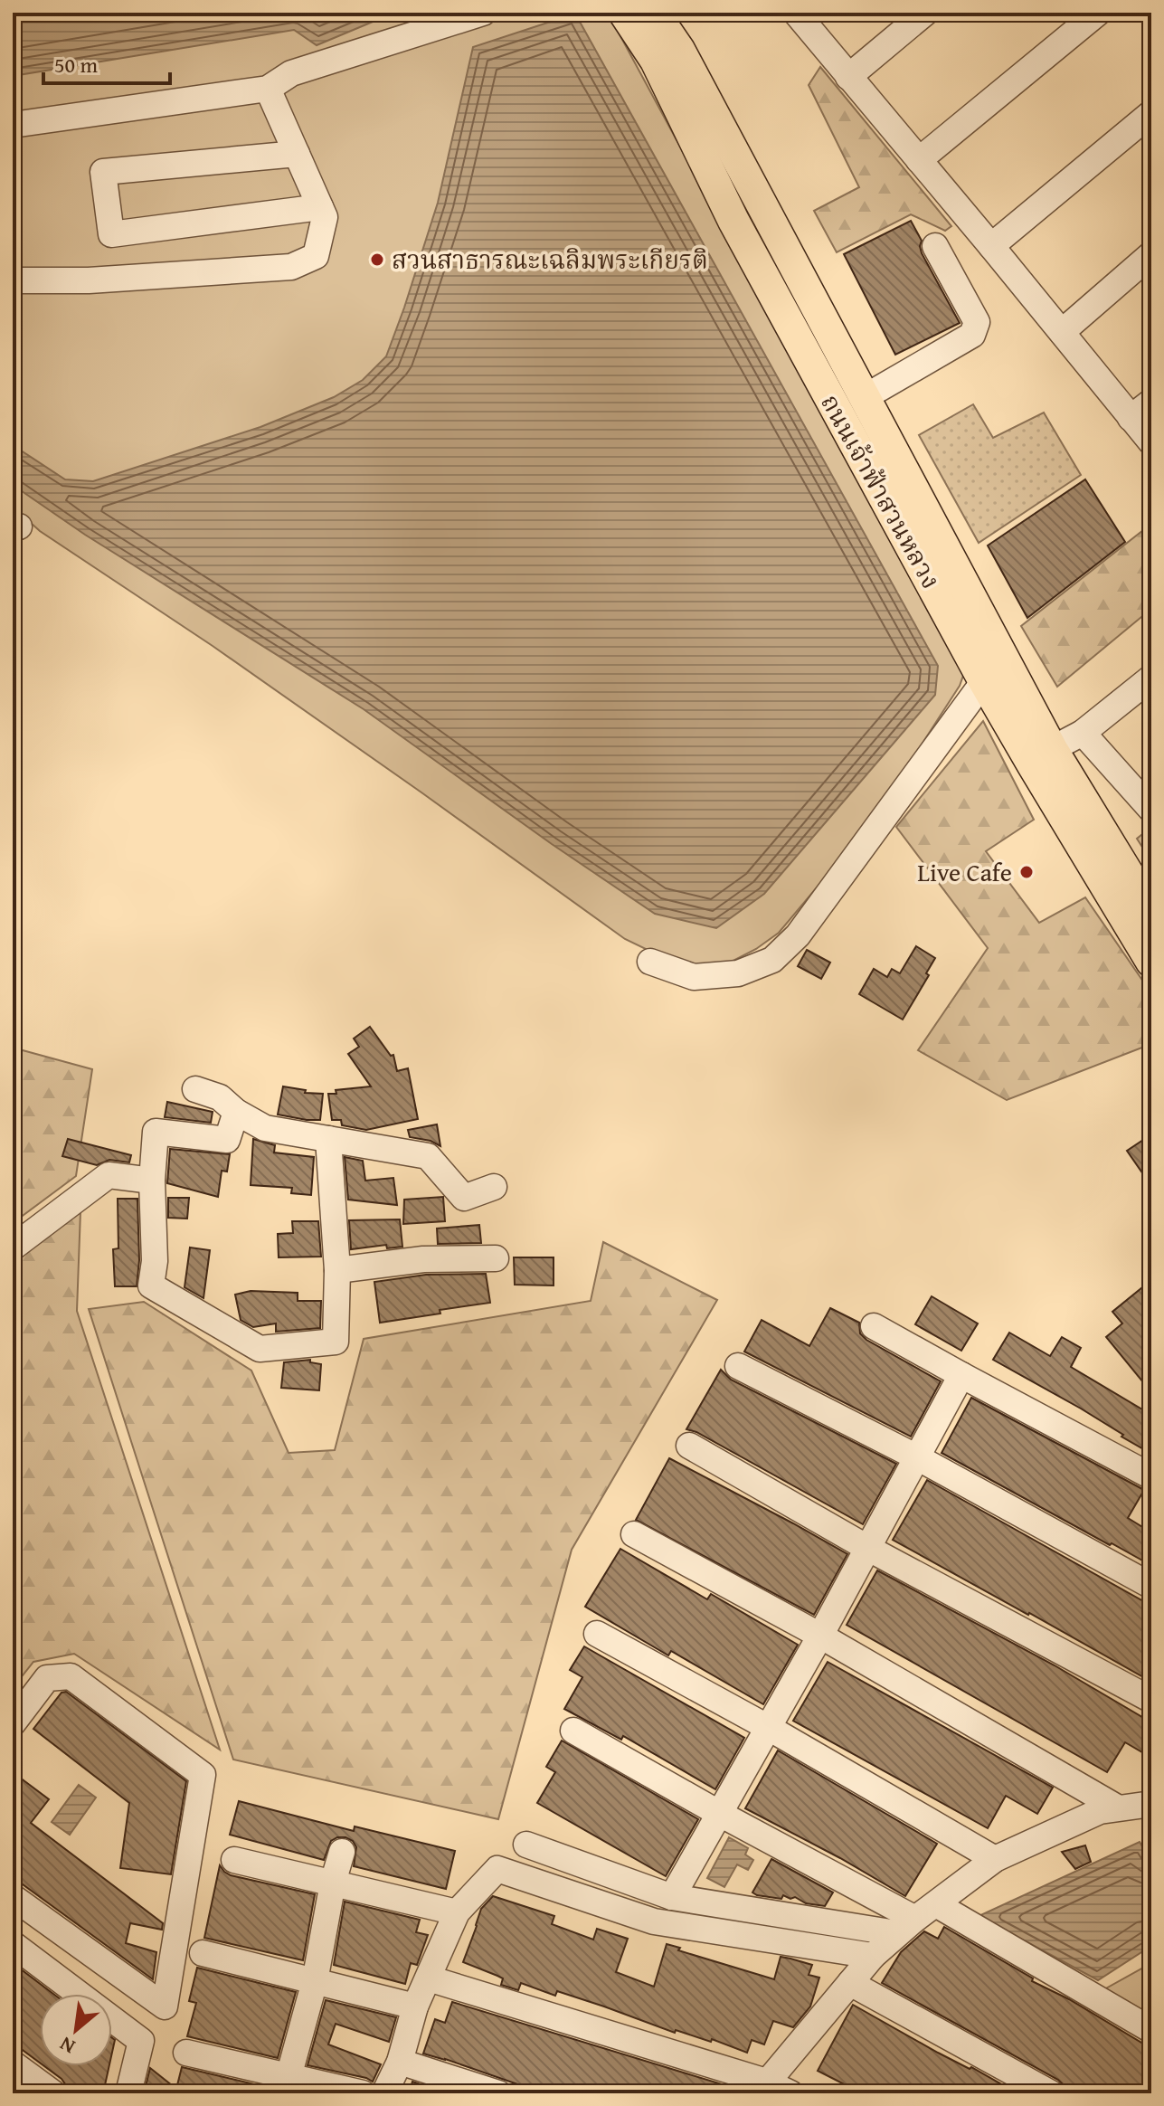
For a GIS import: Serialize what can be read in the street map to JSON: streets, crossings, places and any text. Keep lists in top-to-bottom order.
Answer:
{
  "streets": {
    "main road": ["ถนนเจ้าฟ้าสวนหลวง"]
  },
  "places": ["สวนสาธารณะเฉลิมพระเกียรติ", "Live Cafe"],
  "scale_bar": "50 m",
  "north": "bottom left"
}
